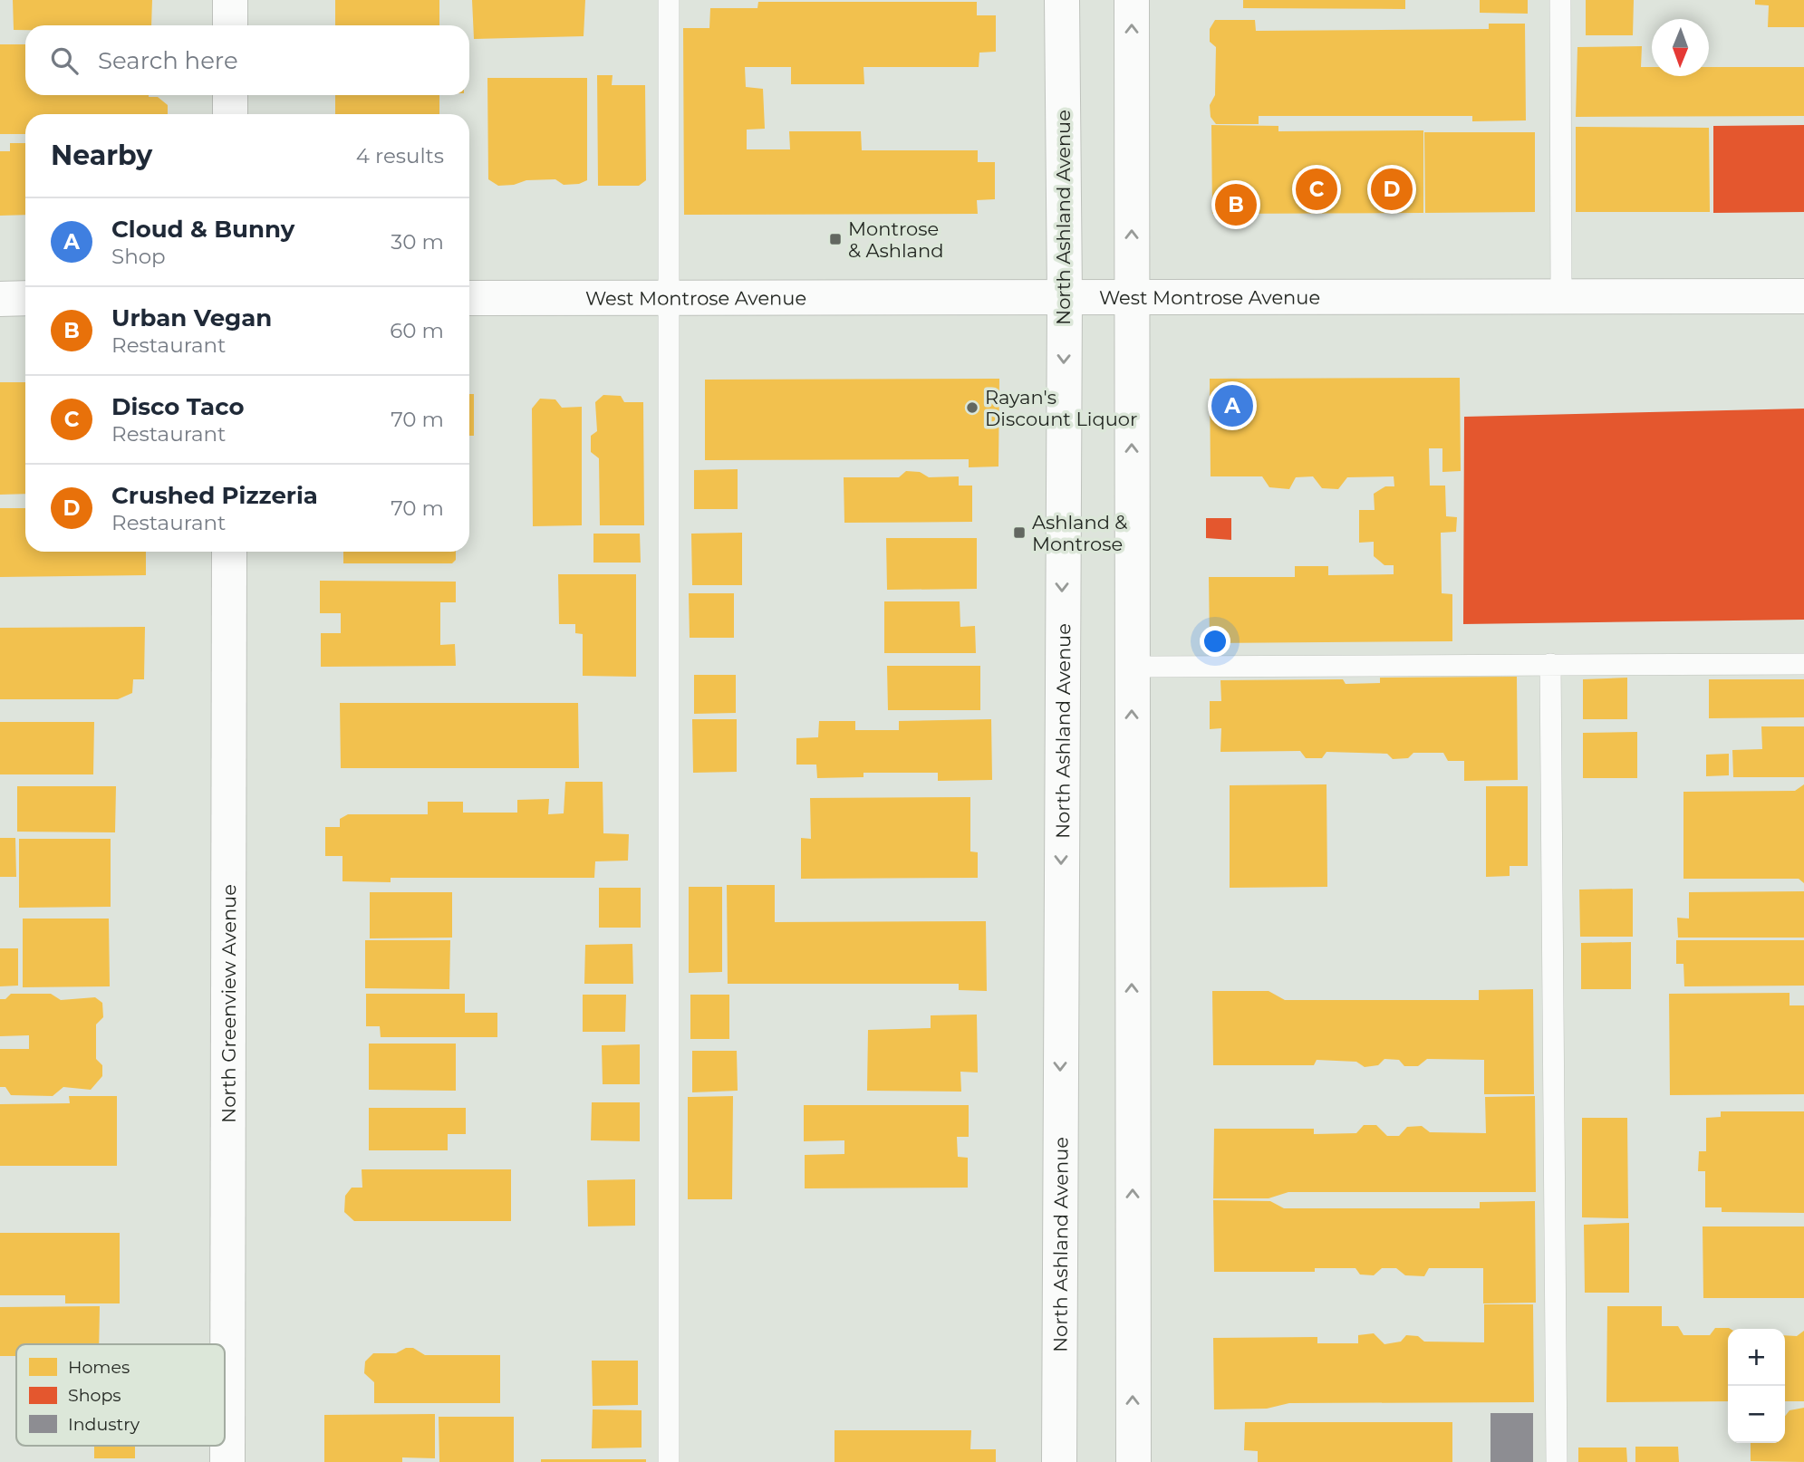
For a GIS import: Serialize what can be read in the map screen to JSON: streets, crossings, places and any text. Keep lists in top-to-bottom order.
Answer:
{
  "streets": {
    "main road": ["North Ashland Avenue", "West Montrose Avenue", "North Greenview Avenue"]
  },
  "crossings": [
    ["North Ashland Avenue", "West Montrose Avenue"]
  ],
  "places": {
    "transit": ["Montrose & Ashland", "Ashland & Montrose"],
    "other": ["Rayan's Discount Liquor"]
  },
  "legend": ["Homes", "Shops", "Industry"],
  "north": "bottom",
  "page": {
    "search": "Search here",
    "heading": ["Nearby", "4 results"],
    "pins": [
      "C",
      "D",
      "B",
      "A"
    ],
    "list": [
      {
        "mark": "A",
        "name": "Cloud & Bunny",
        "note": "Shop",
        "value": "30 m"
      },
      {
        "mark": "B",
        "name": "Urban Vegan",
        "note": "Restaurant",
        "value": "60 m"
      },
      {
        "mark": "C",
        "name": "Disco Taco",
        "note": "Restaurant",
        "value": "70 m"
      },
      {
        "mark": "D",
        "name": "Crushed Pizzeria",
        "note": "Restaurant",
        "value": "70 m"
      }
    ],
    "map_buttons": ["+", "−"]
  }
}
